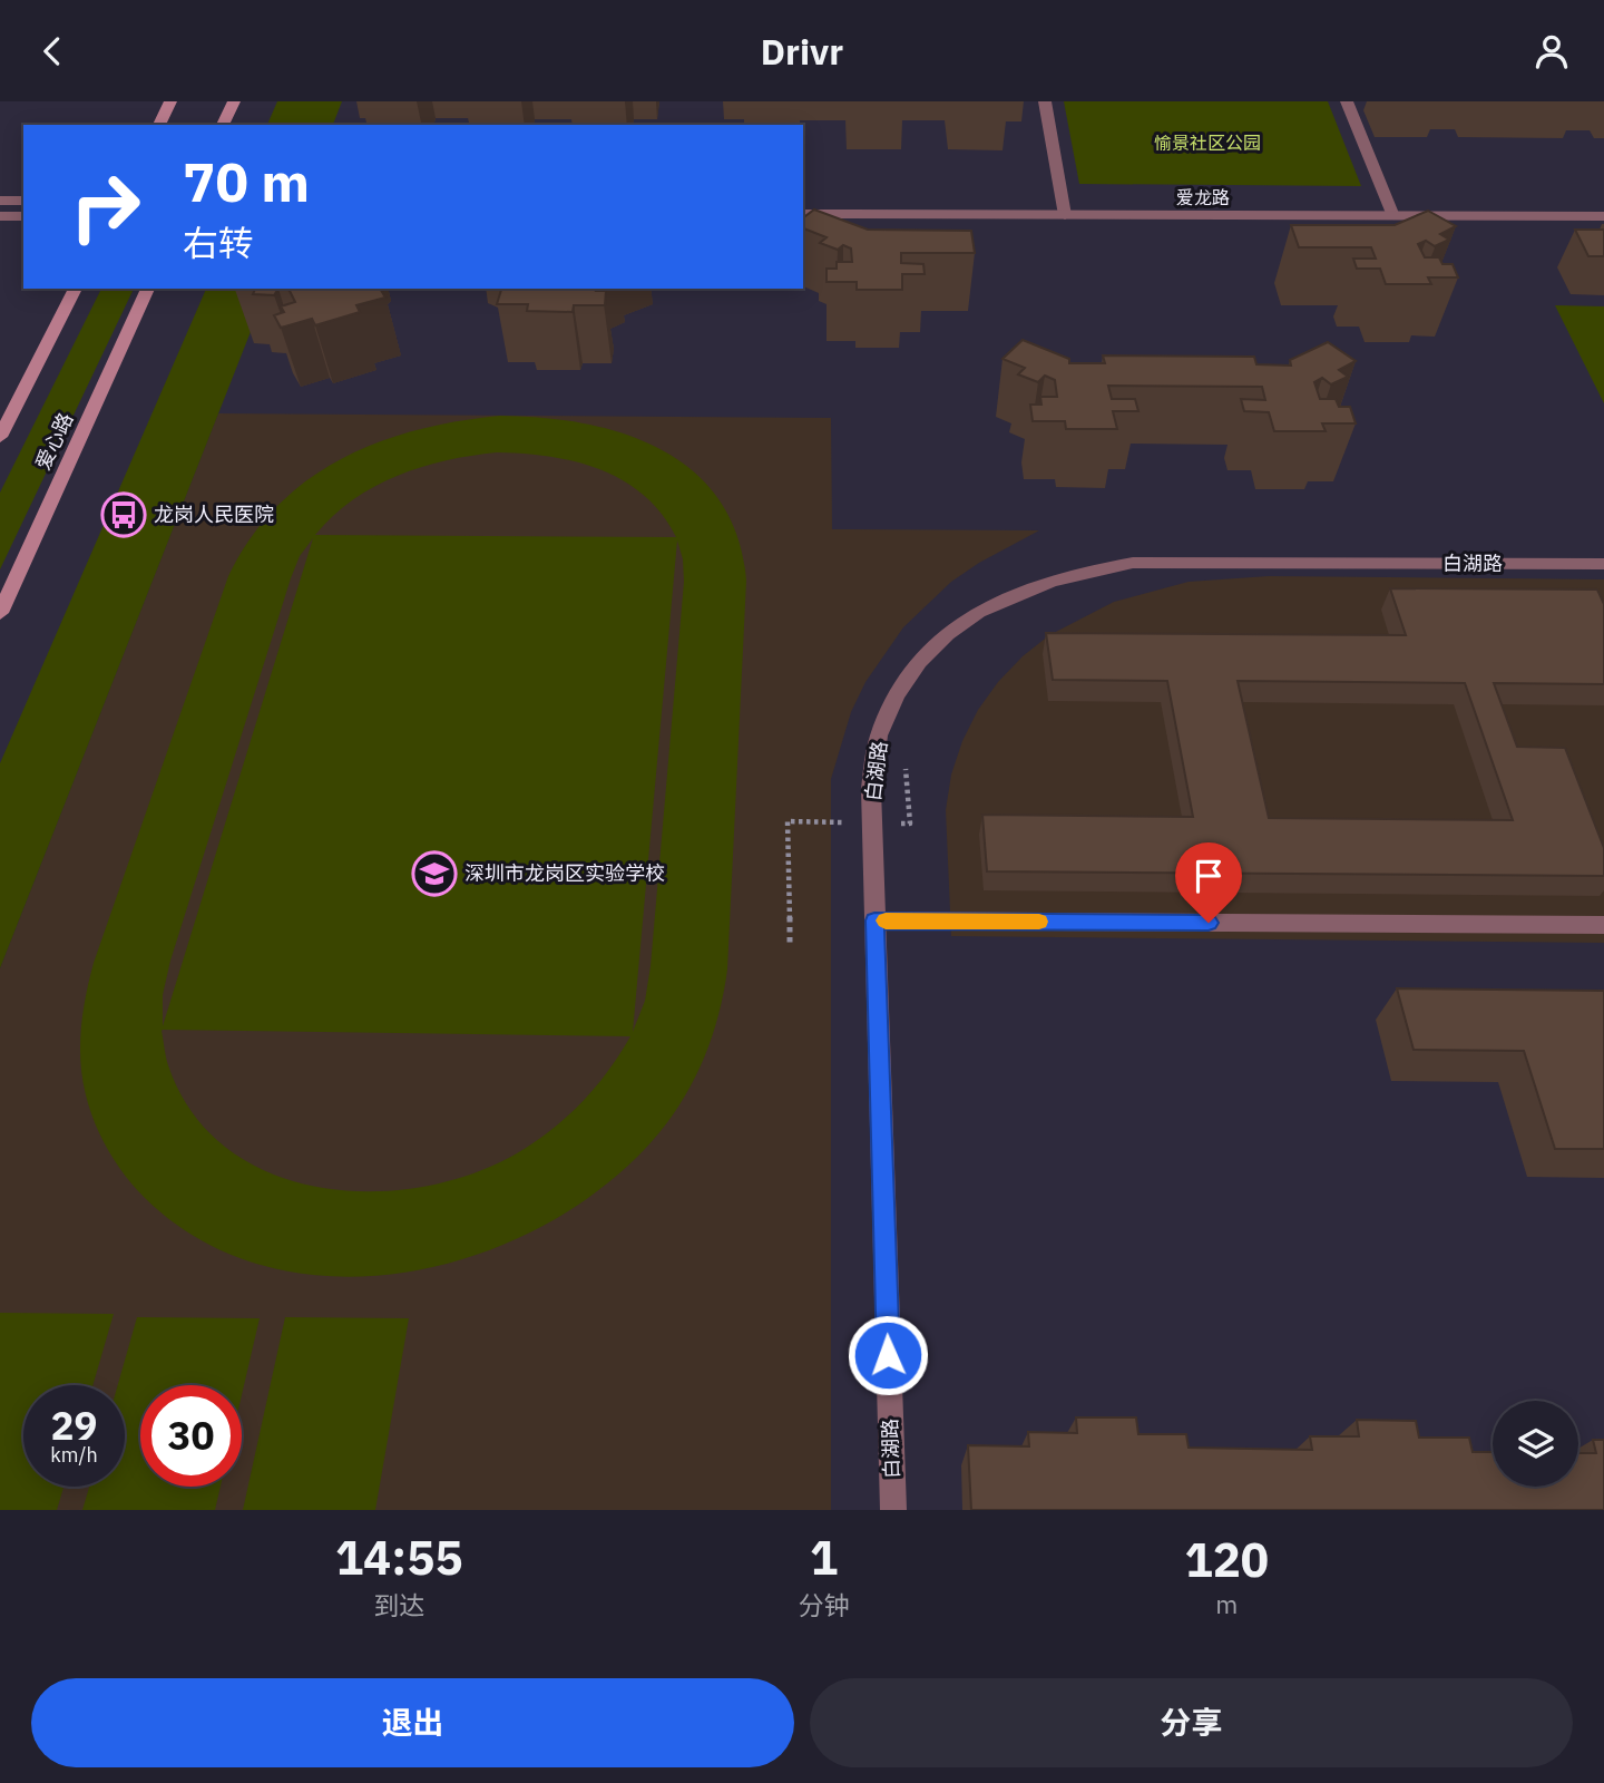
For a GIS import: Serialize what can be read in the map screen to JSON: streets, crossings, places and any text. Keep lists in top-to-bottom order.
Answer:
{
  "streets": {
    "street": ["爱龙路", "爱心路", "白湖路"]
  },
  "parks": ["愉景社区公园"],
  "places": {
    "bus stop": ["龙岗人民医院"],
    "school or university": ["深圳市龙岗区实验学校"]
  },
  "page": {
    "header": "Drivr",
    "turn": ["70 m", "右转"],
    "speed": "29 km/h",
    "limit": "30",
    "eta": [
      "14:55",
      "到达",
      "1",
      "分钟",
      "120",
      "m"
    ],
    "buttons": ["退出", "分享"]
  }
}
